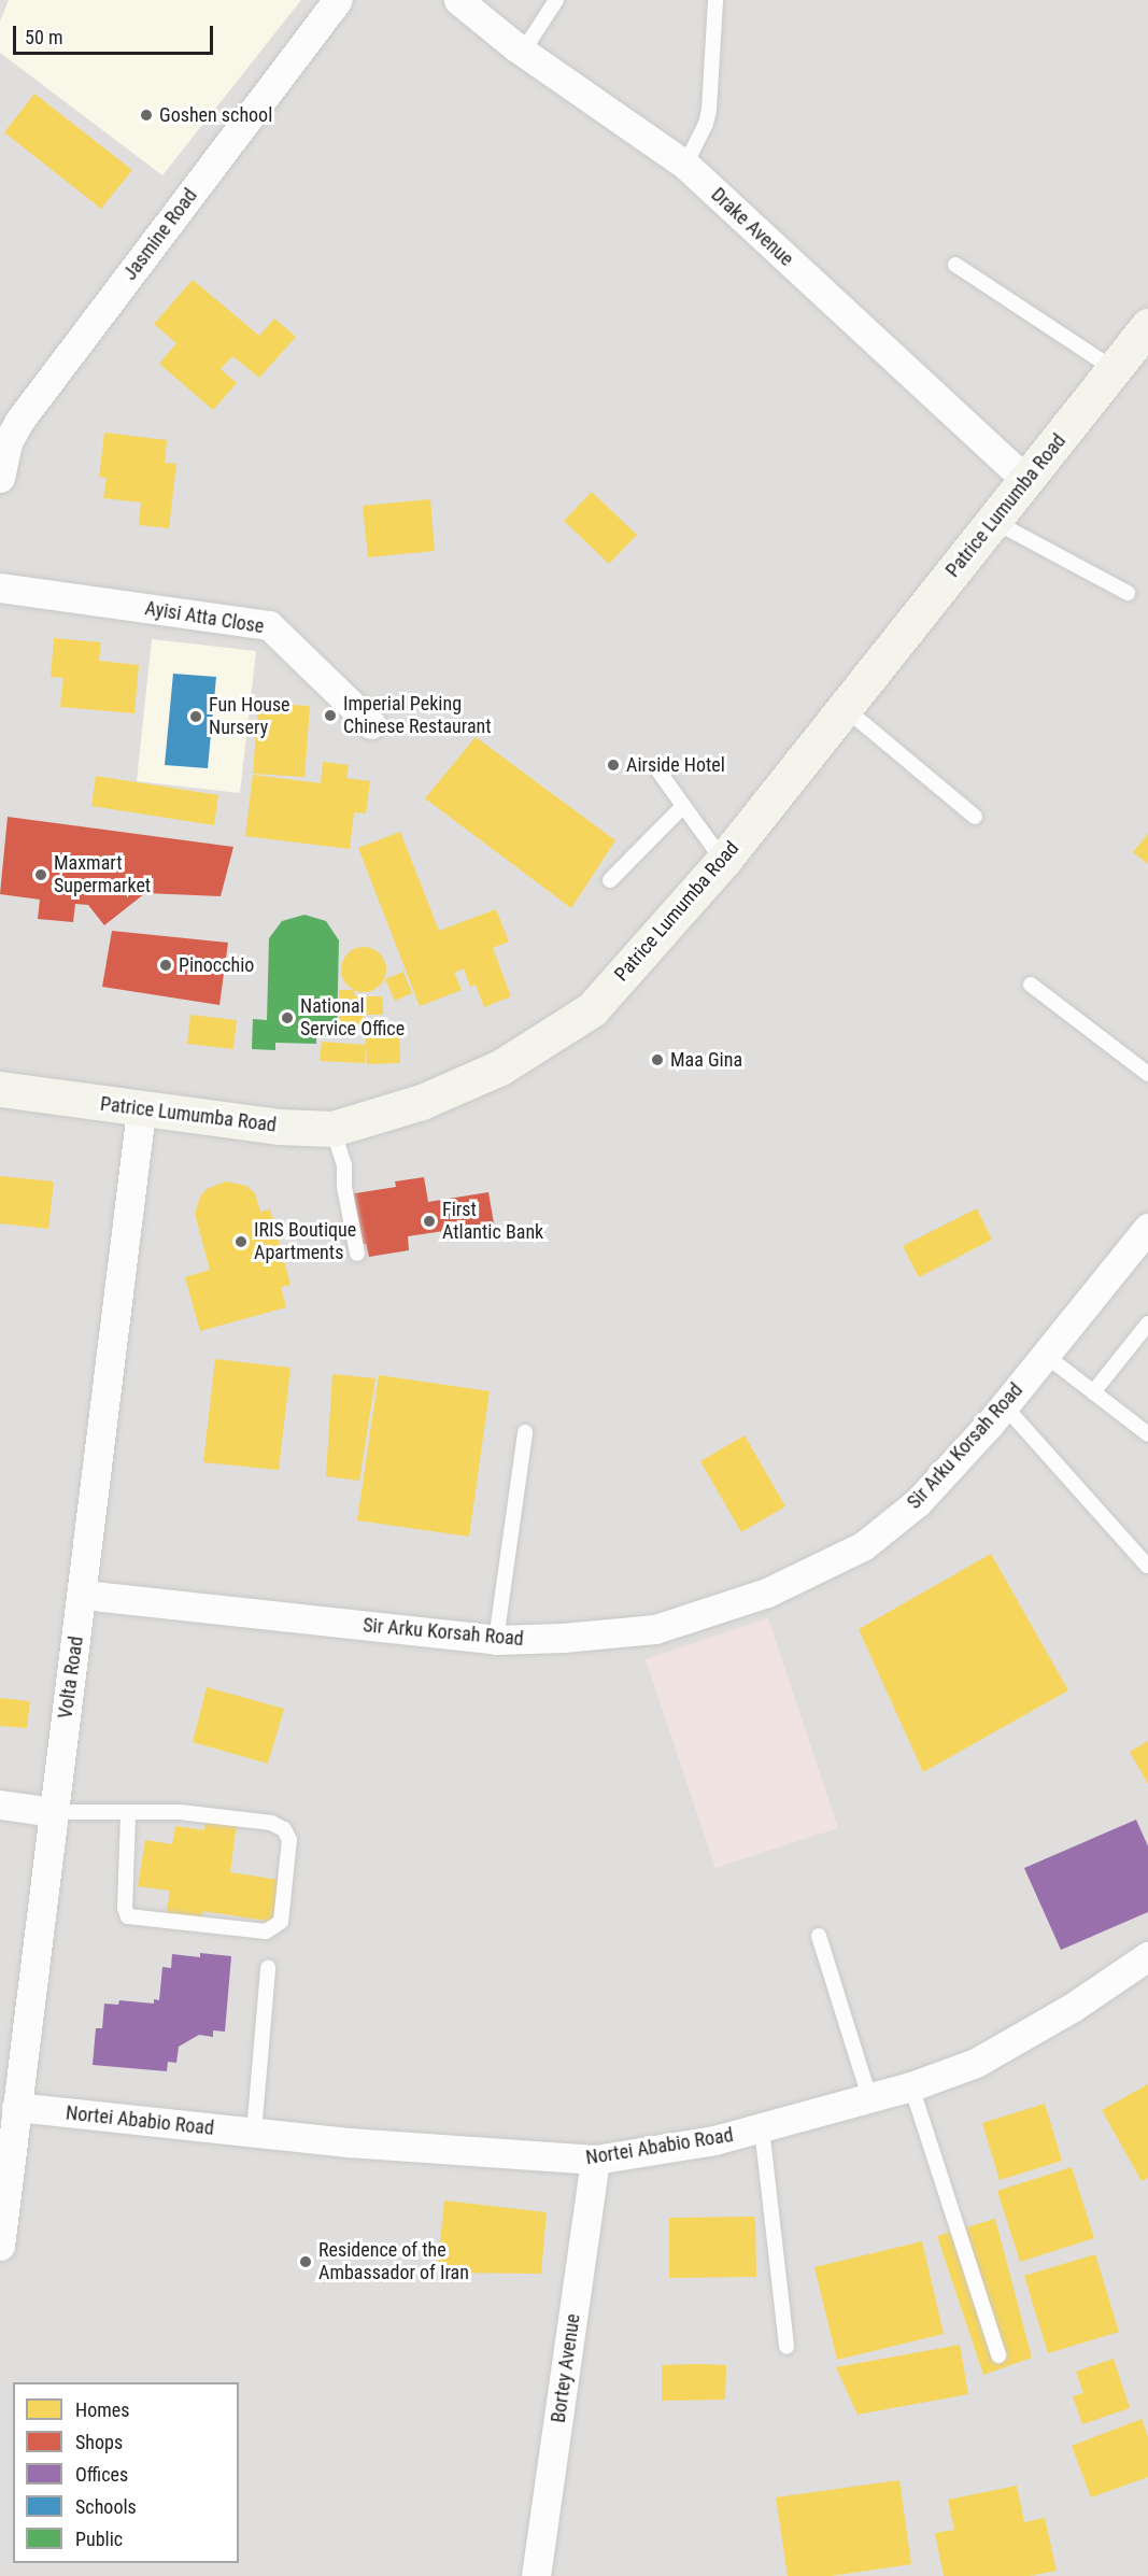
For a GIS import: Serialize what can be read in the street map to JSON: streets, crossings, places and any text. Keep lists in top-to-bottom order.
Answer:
{
  "streets": {
    "street": [
      "Drake Avenue",
      "Jasmine Road",
      "Patrice Lumumba Road",
      "Ayisi Atta Close",
      "Sir Arku Korsah Road",
      "Volta Road",
      "Nortei Ababio Road",
      "Bortey Avenue"
    ]
  },
  "crossings": [
    ["Drake Avenue", "Patrice Lumumba Road"],
    ["Patrice Lumumba Road", "Volta Road"],
    ["Sir Arku Korsah Road", "Volta Road"],
    ["Volta Road", "Nortei Ababio Road"],
    ["Nortei Ababio Road", "Bortey Avenue"]
  ],
  "places": [
    "Goshen school",
    "Imperial Peking Chinese Restaurant",
    "Fun House Nursery",
    "Airside Hotel",
    "Maxmart Supermarket",
    "Pinocchio",
    "National Service Office",
    "Maa Gina",
    "First Atlantic Bank",
    "IRIS Boutique Apartments",
    "Residence of the Ambassador of Iran"
  ],
  "legend": [
    "Homes",
    "Shops",
    "Offices",
    "Schools",
    "Public"
  ],
  "scale_bar": "50 m"
}
